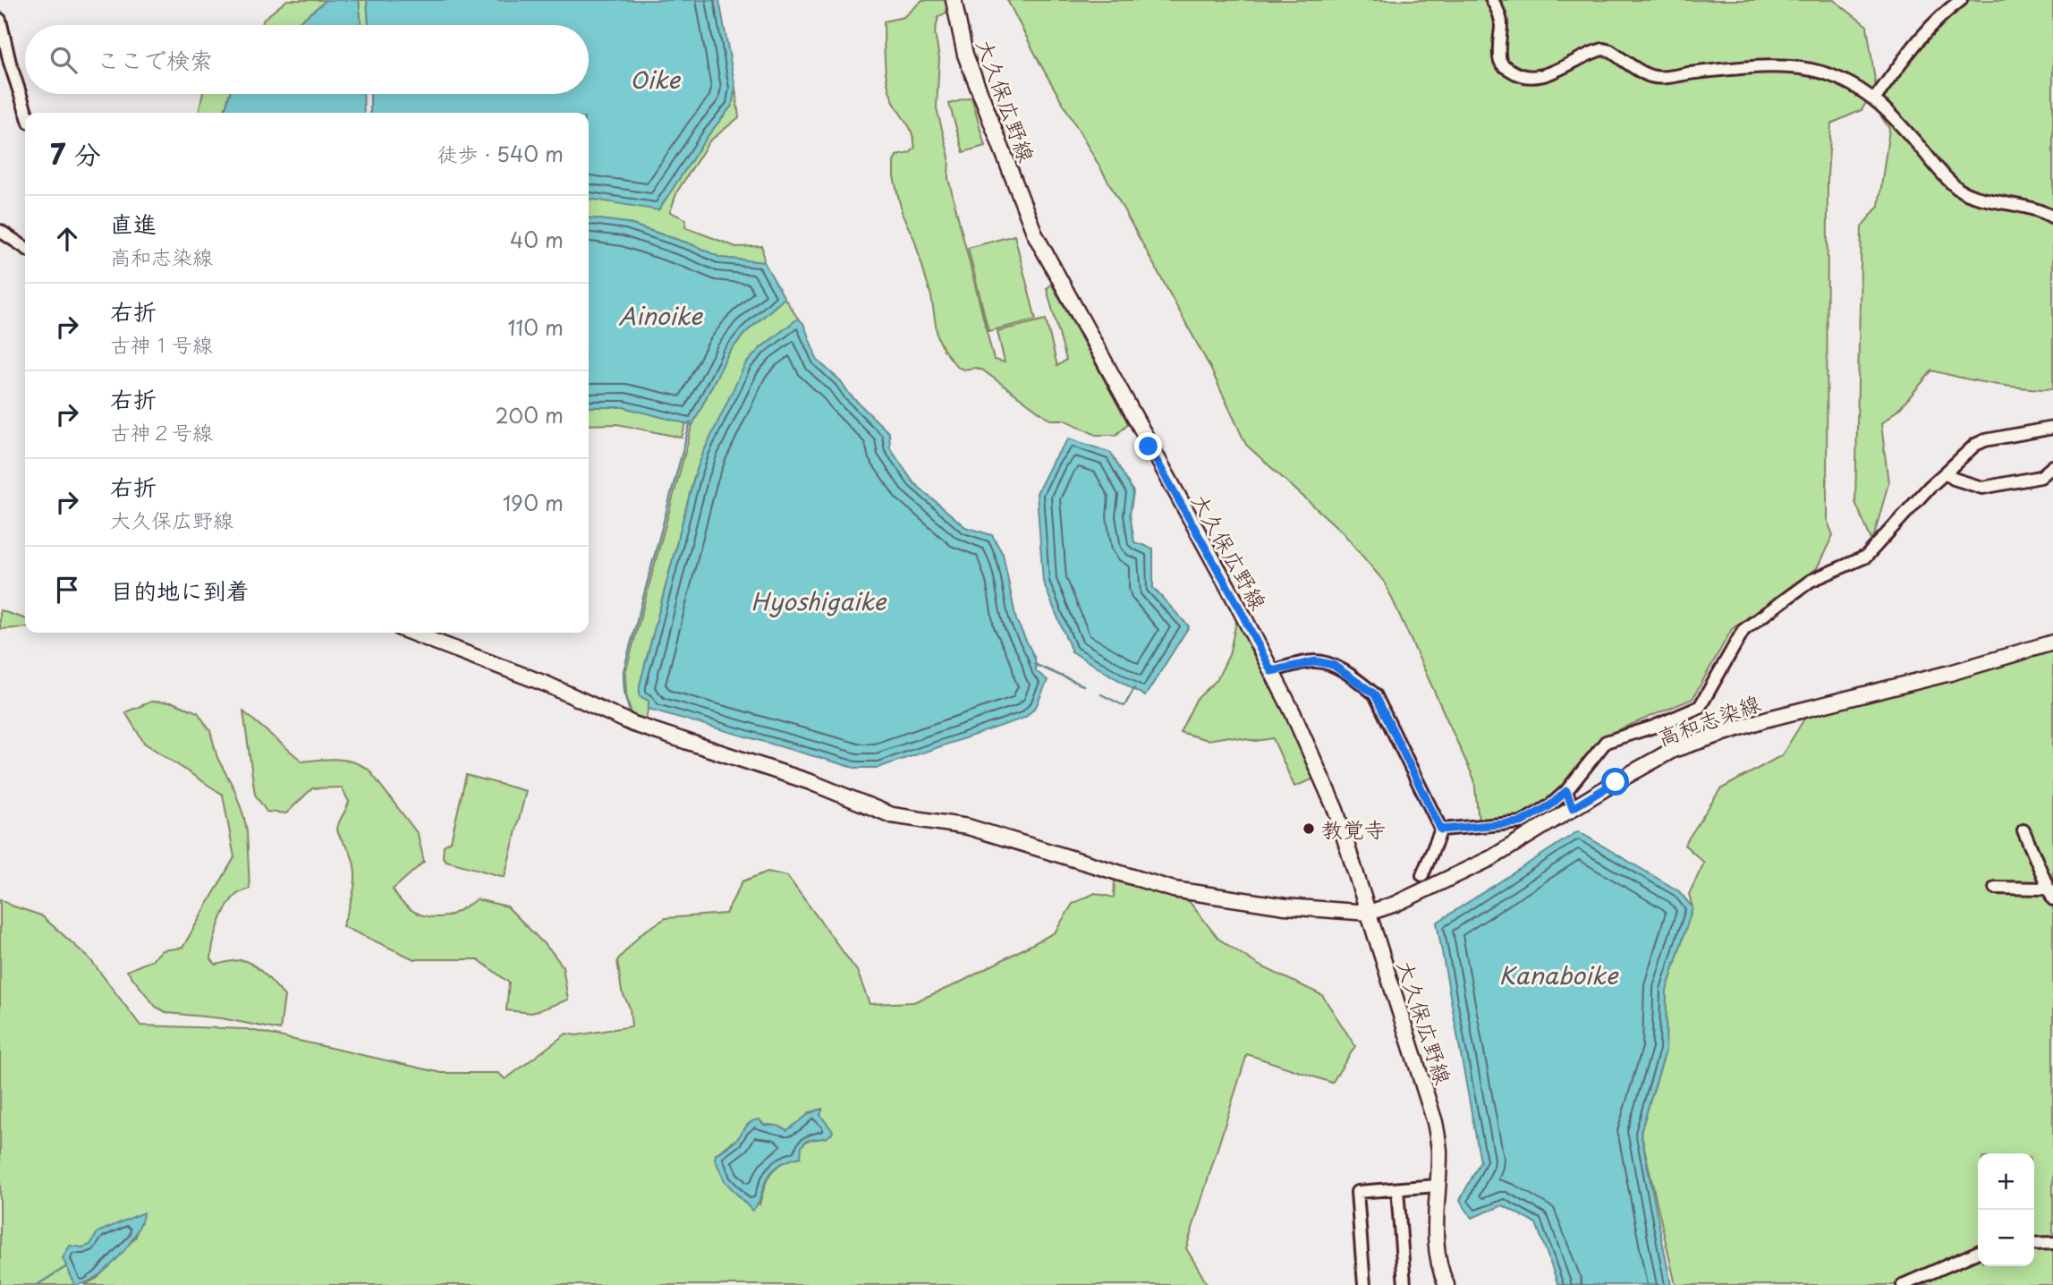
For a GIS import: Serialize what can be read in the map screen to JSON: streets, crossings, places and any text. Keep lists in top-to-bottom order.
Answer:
{
  "streets": {
    "street": ["大久保広野線", "高和志染線"]
  },
  "crossings": [
    ["大久保広野線", "高和志染線"]
  ],
  "water": [
    "Oike",
    "Ainoike",
    "Hyoshigaike",
    "Kanaboike"
  ],
  "places": ["教覚寺"],
  "page": {
    "search": "ここで検索",
    "heading": ["7 分", "徒歩 · 540 m"],
    "list": [
      ["直進", "高和志染線", "40 m"],
      ["右折", "古神１号線", "110 m"],
      ["右折", "古神２号線", "200 m"],
      ["右折", "大久保広野線", "190 m"],
      "目的地に到着"
    ],
    "map_buttons": ["+", "−"]
  }
}
